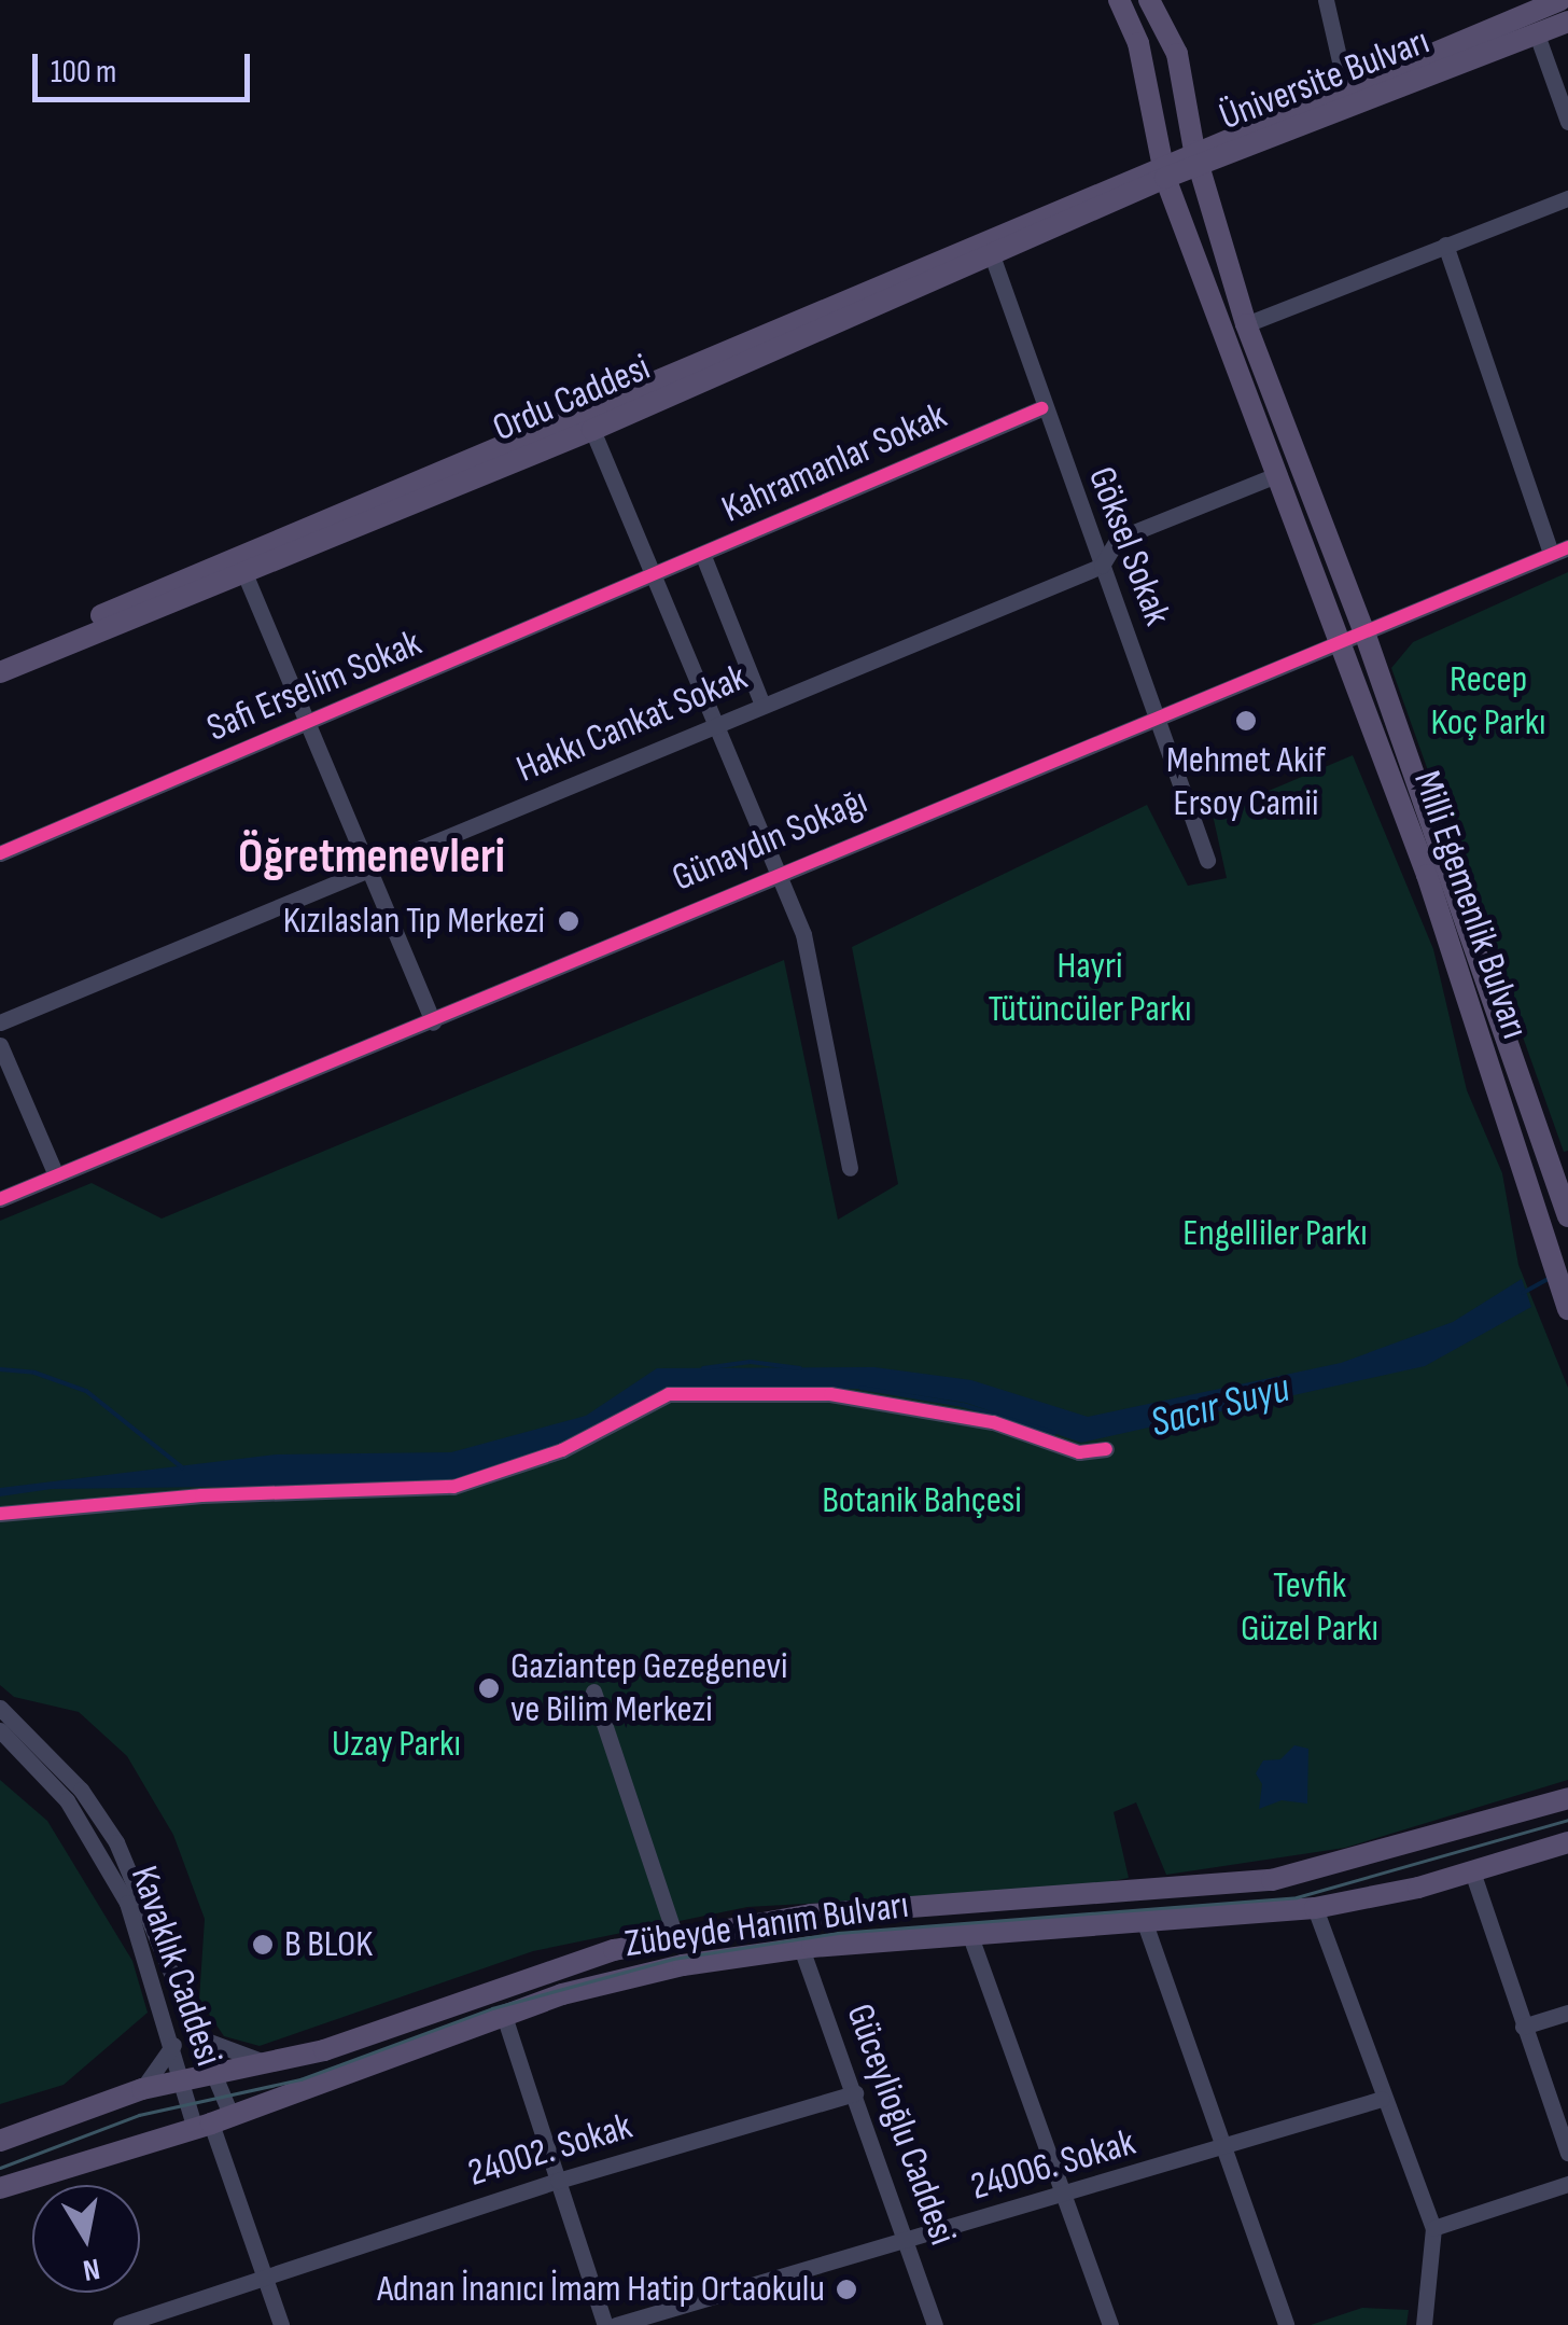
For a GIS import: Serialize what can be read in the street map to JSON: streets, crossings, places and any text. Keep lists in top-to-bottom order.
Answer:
{
  "streets": {
    "main road": [
      "Üniversite Bulvarı",
      "Ordu Caddesi",
      "Milli Egemenlik Bulvarı",
      "Zübeyde Hanım Bulvarı"
    ],
    "street": [
      "Kahramanlar Sokak",
      "Göksel Sokak",
      "Safi Erselim Sokak",
      "Hakkı Cankat Sokak",
      "Günaydın Sokağı",
      "Kavaklık Caddesi",
      "Güceylioğlu Caddesi",
      "24002. Sokak",
      "24006. Sokak"
    ]
  },
  "crossings": [
    ["Üniversite Bulvarı", "Ordu Caddesi"],
    ["Üniversite Bulvarı", "Milli Egemenlik Bulvarı"],
    ["Ordu Caddesi", "Göksel Sokak"],
    ["Ordu Caddesi", "Milli Egemenlik Bulvarı"],
    ["Kahramanlar Sokak", "Göksel Sokak"],
    ["Kahramanlar Sokak", "Safi Erselim Sokak"],
    ["Göksel Sokak", "Hakkı Cankat Sokak"],
    ["Göksel Sokak", "Günaydın Sokağı"],
    ["Hakkı Cankat Sokak", "Milli Egemenlik Bulvarı"],
    ["Günaydın Sokağı", "Milli Egemenlik Bulvarı"],
    ["Zübeyde Hanım Bulvarı", "Kavaklık Caddesi"],
    ["Zübeyde Hanım Bulvarı", "Güceylioğlu Caddesi"],
    ["Güceylioğlu Caddesi", "24002. Sokak"],
    ["Güceylioğlu Caddesi", "24006. Sokak"]
  ],
  "districts": ["Öğretmenevleri"],
  "water": ["Sacır Suyu"],
  "parks": [
    "Recep Koç Parkı",
    "Hayri Tütüncüler Parkı",
    "Engelliler Parkı",
    "Botanik Bahçesi",
    "Tevfik Güzel Parkı",
    "Uzay Parkı"
  ],
  "places": [
    "Mehmet Akif Ersoy Camii",
    "Kızılaslan Tıp Merkezi",
    "Gaziantep Gezegenevi ve Bilim Merkezi",
    "B BLOK",
    "Adnan İnanıcı İmam Hatip Ortaokulu"
  ],
  "scale_bar": "100 m",
  "north": "bottom"
}
